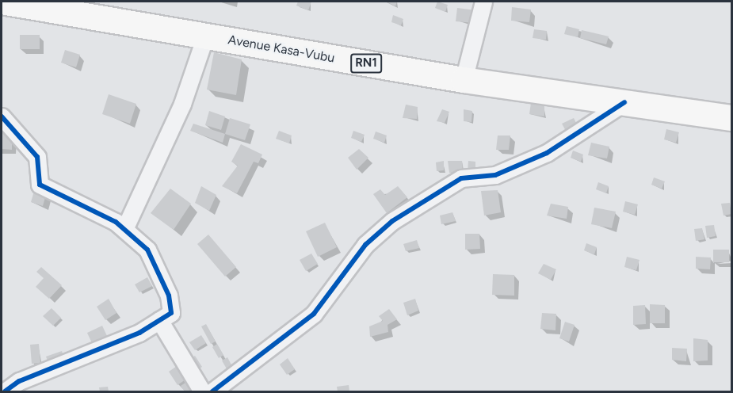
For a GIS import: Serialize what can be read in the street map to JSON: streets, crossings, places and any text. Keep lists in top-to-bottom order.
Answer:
{
  "streets": {
    "highway": ["Avenue Kasa-Vubu", "RN1"]
  }
}
